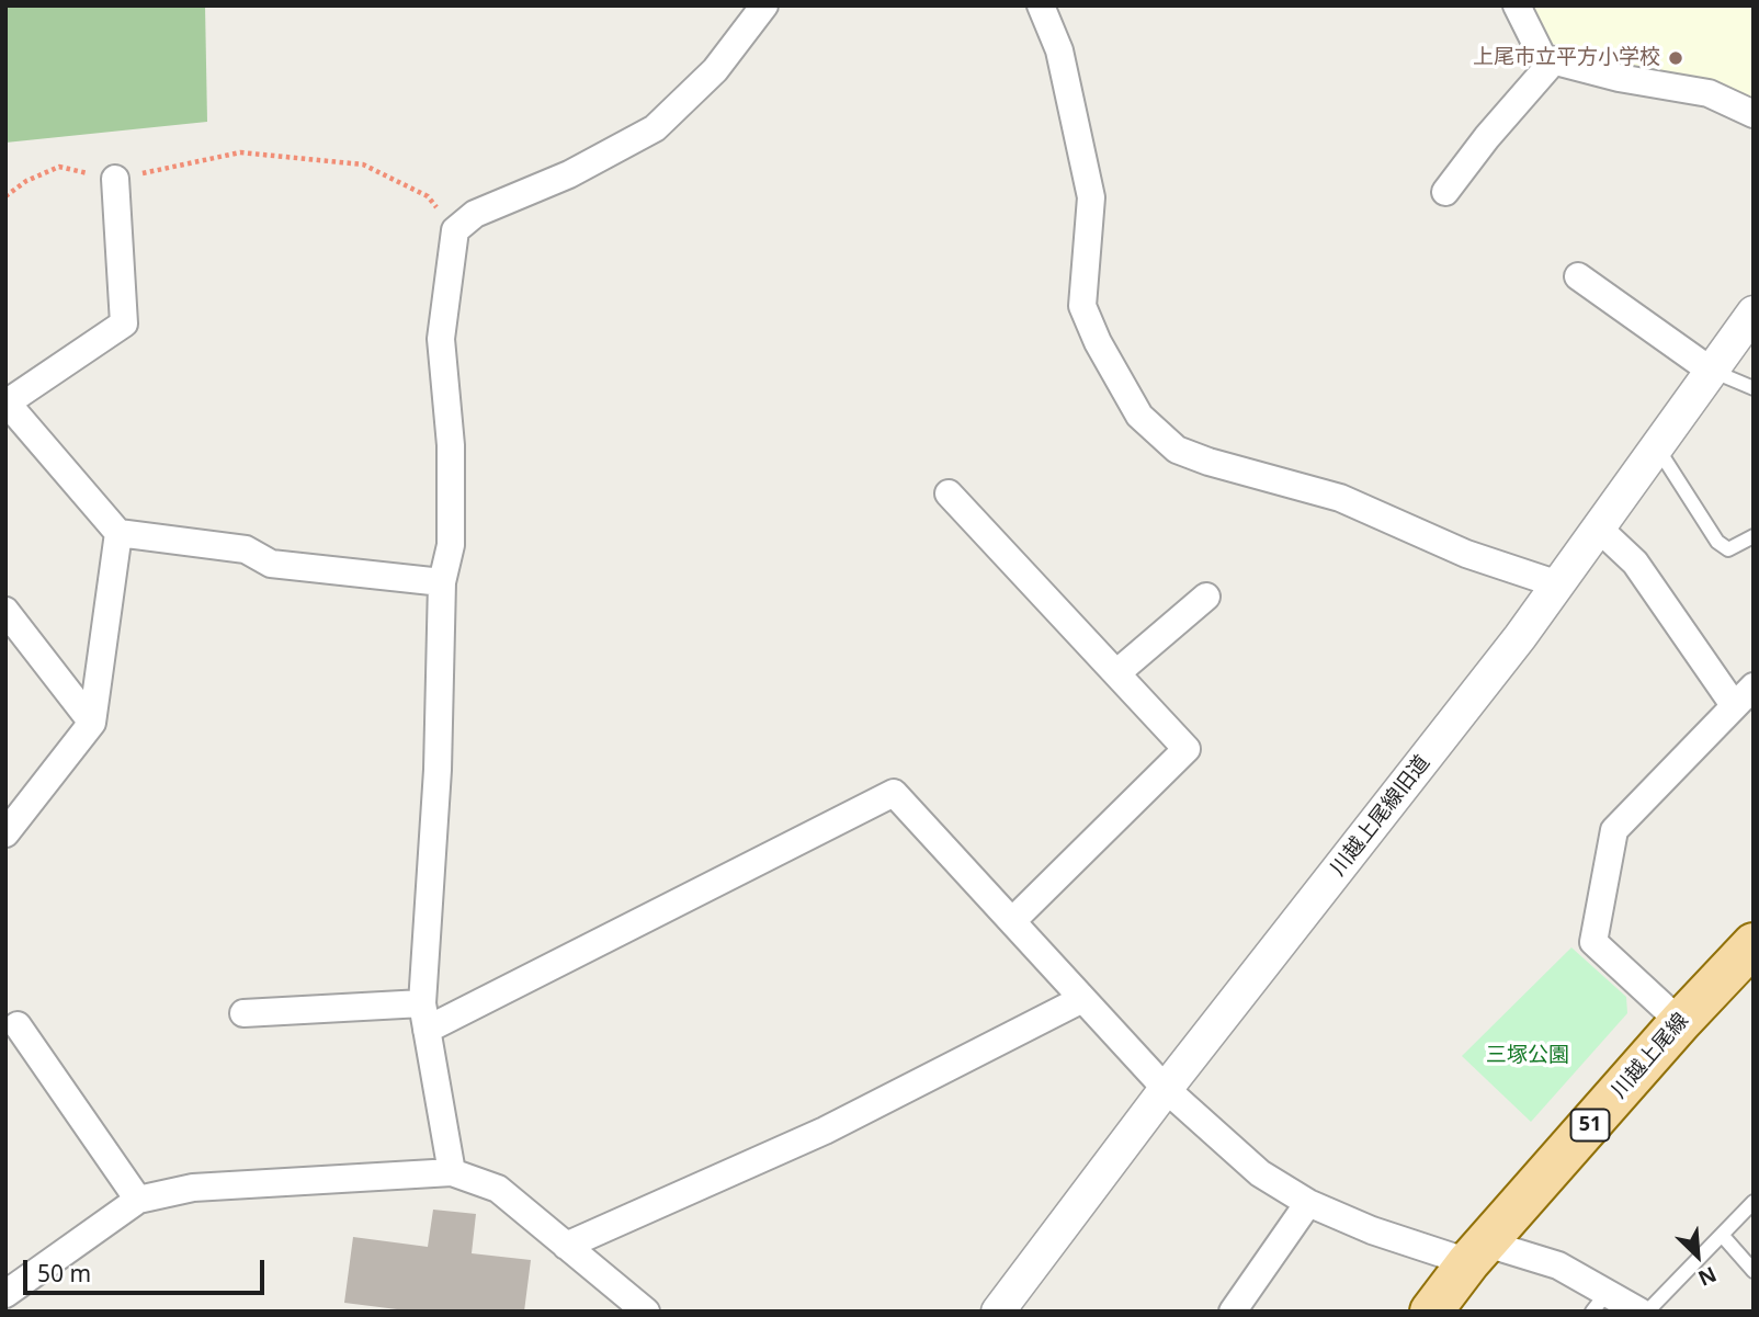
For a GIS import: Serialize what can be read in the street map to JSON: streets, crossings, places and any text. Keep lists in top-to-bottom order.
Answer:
{
  "streets": {
    "main road": ["川越上尾線", "51"],
    "street": ["川越上尾線旧道"]
  },
  "parks": ["三塚公園"],
  "places": ["上尾市立平方小学校"],
  "scale_bar": "50 m",
  "north": "bottom right"
}
